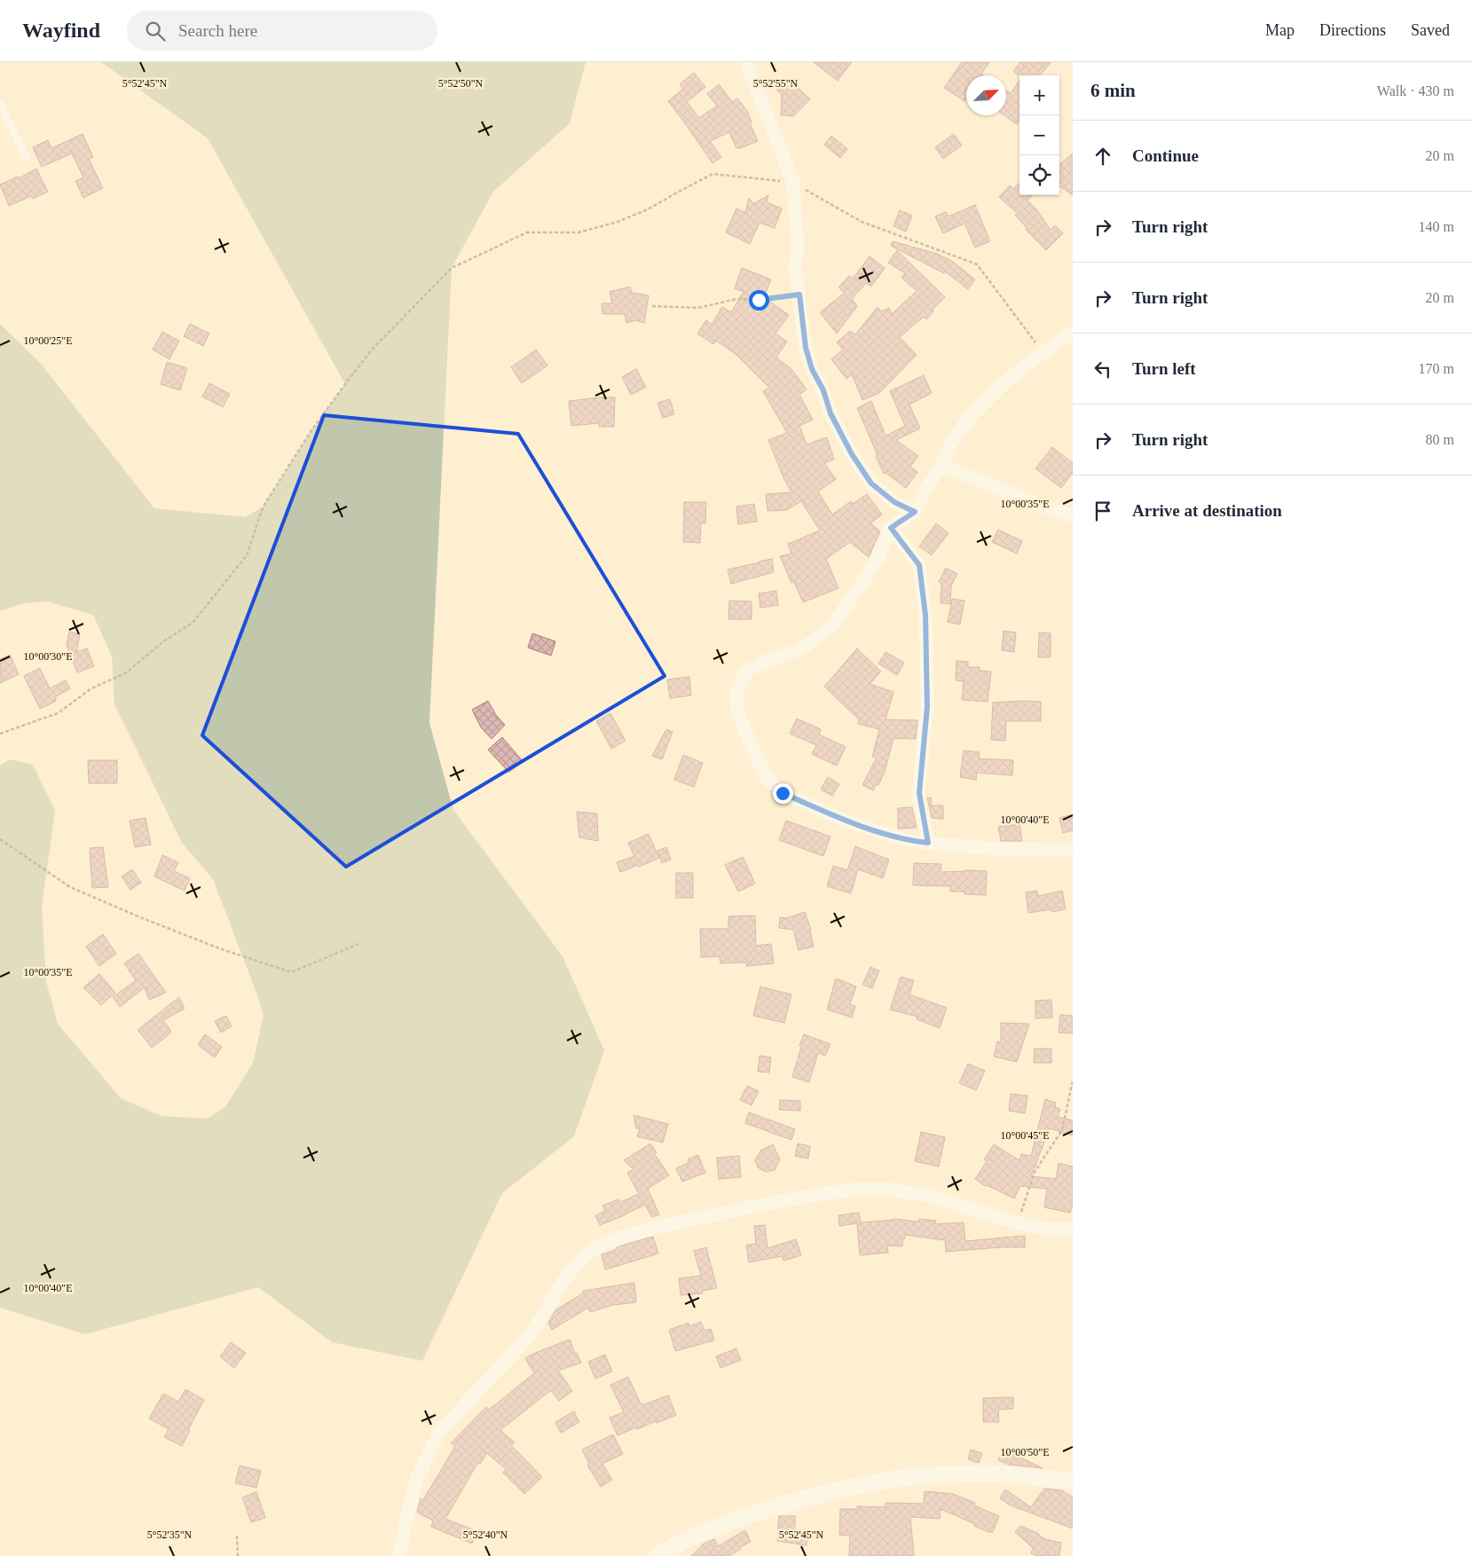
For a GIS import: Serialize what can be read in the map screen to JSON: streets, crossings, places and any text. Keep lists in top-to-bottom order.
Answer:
{
  "north": "top right",
  "page": {
    "header": "Wayfind",
    "search": "Search here",
    "nav": ["Map", "Directions", "Saved"],
    "heading": ["6 min", "Walk · 430 m"],
    "map_buttons": ["+", "−"],
    "list": [
      ["Continue", "20 m"],
      ["Turn right", "140 m"],
      ["Turn right", "20 m"],
      ["Turn left", "170 m"],
      ["Turn right", "80 m"],
      "Arrive at destination"
    ]
  },
  "coordinates": [
    "5°52'45\"N",
    "5°52'55\"N",
    "5°52'50\"N",
    "10°00'25\"E",
    "10°00'35\"E",
    "10°00'30\"E",
    "10°00'40\"E",
    "10°00'45\"E",
    "10°00'50\"E",
    "5°52'35\"N",
    "5°52'40\"N"
  ]
}
